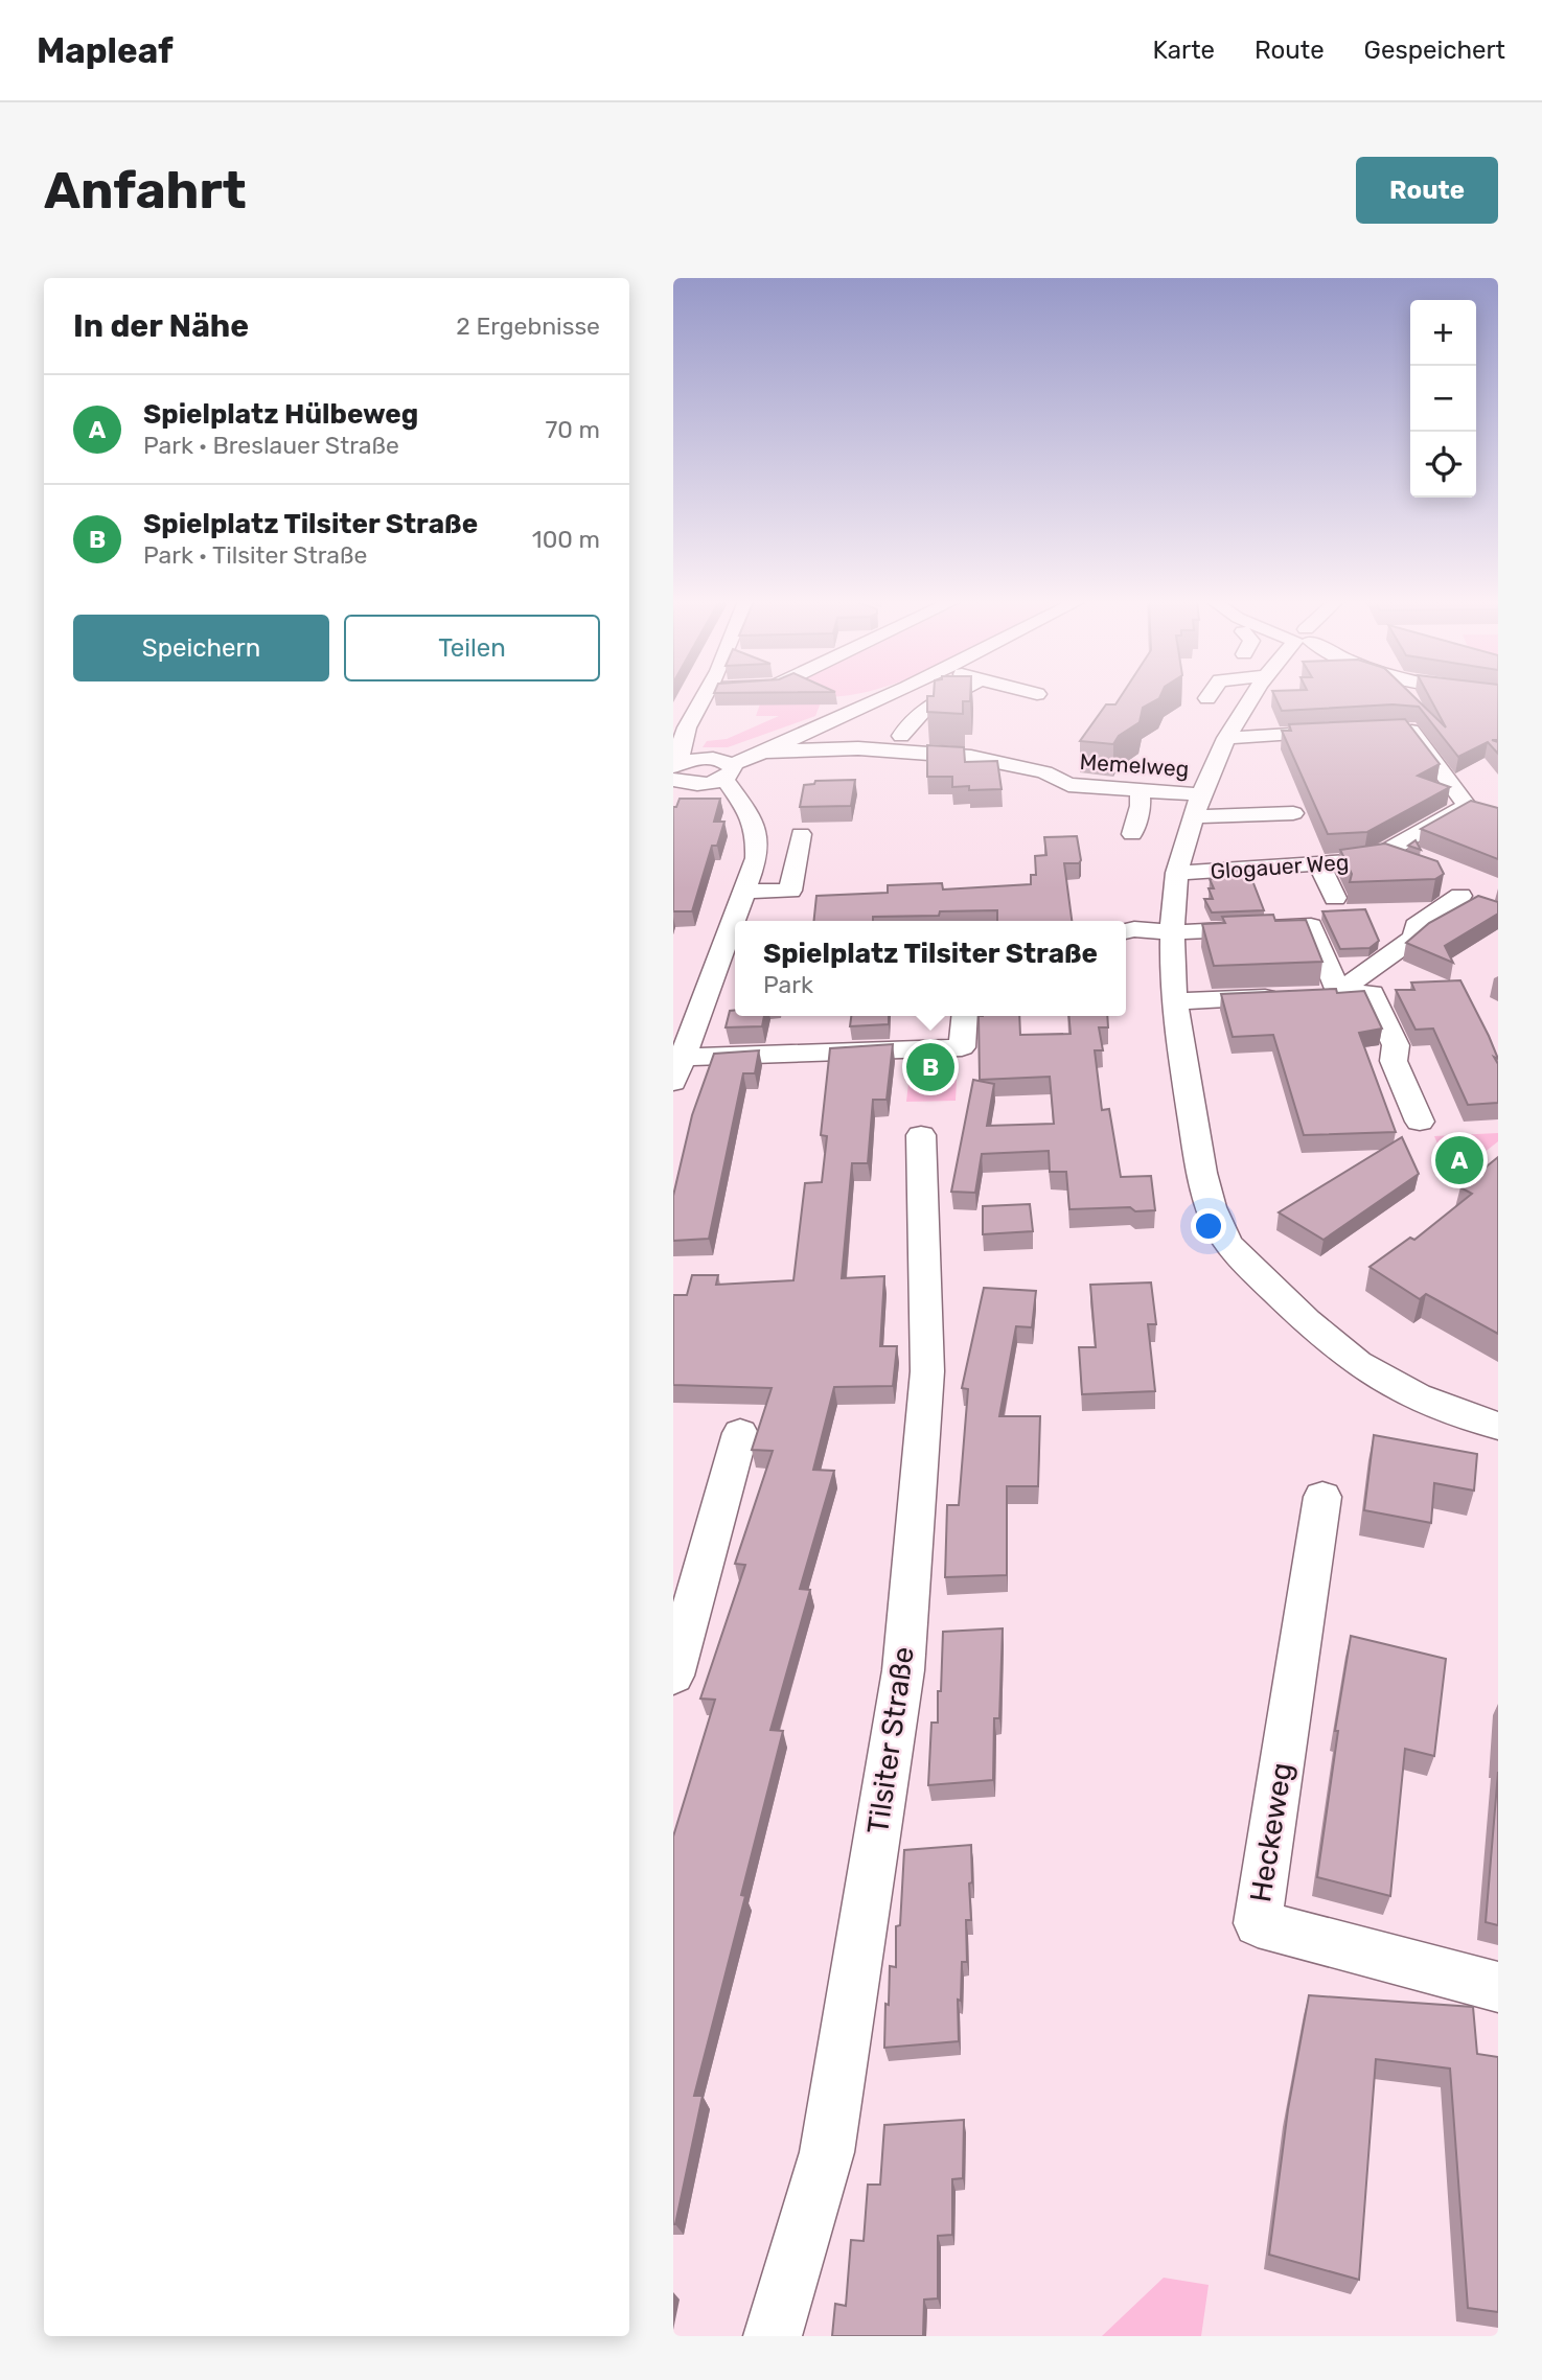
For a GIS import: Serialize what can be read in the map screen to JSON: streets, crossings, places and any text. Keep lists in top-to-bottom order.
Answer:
{
  "streets": {
    "street": [
      "Memelweg",
      "Glogauer Weg",
      "Tilsiter Straße",
      "Heckeweg"
    ]
  },
  "page": {
    "header": "Mapleaf",
    "nav": ["Karte", "Route", "Gespeichert"],
    "buttons": [
      "Route",
      ["Speichern", "Teilen"]
    ],
    "title": "Anfahrt",
    "heading": ["In der Nähe", "2 Ergebnisse"],
    "map_buttons": ["+", "−"],
    "list": [
      {
        "mark": "A",
        "name": "Spielplatz Hülbeweg",
        "note": "Park · Breslauer Straße",
        "value": "70 m"
      },
      {
        "mark": "B",
        "name": "Spielplatz Tilsiter Straße",
        "note": "Park · Tilsiter Straße",
        "value": "100 m"
      }
    ],
    "popup": ["Spielplatz Tilsiter Straße", "Park"],
    "pins": ["B", "A"]
  }
}
